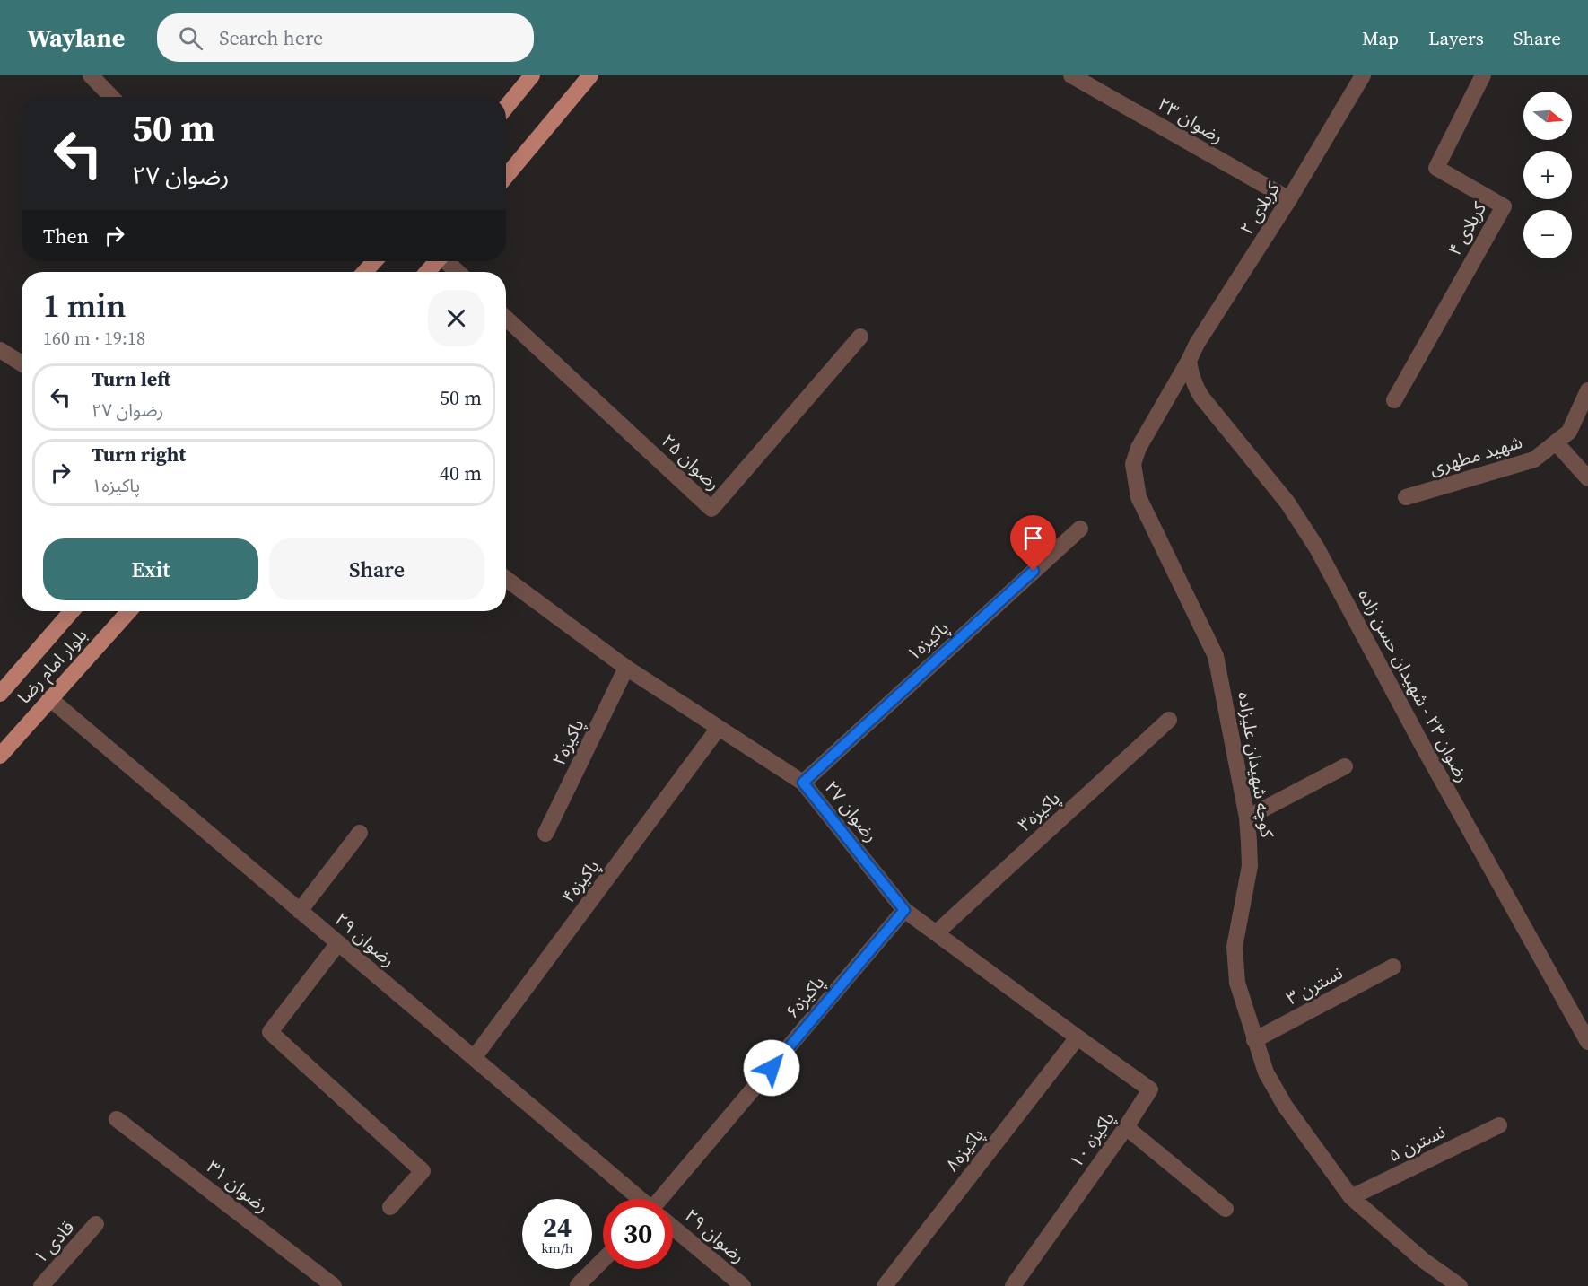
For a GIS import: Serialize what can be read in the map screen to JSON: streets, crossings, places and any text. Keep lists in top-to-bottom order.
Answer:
{
  "streets": {
    "main road": ["بلوار امام رضا"],
    "street": [
      "رضوان ۲۳",
      "کربلای ۲",
      "کربلای ۴",
      "شهید مطهری",
      "رضوان ۲۵",
      "پاکیزه۱",
      "رضوان ۲۳ - شهیدان حسن زاده",
      "پاکیزه۲",
      "کوچه شهیدان علیزاده",
      "رضوان ۲۷",
      "پاکیزه۳",
      "پاکیزه۴",
      "رضوان ۲۹",
      "نسترن ۳",
      "پاکیزه۶",
      "پاکیزه ۱۰",
      "نسترن ۵",
      "پاکیزه۸",
      "رضوان ۳۱",
      "قادی ۱"
    ]
  },
  "crossings": [
    ["رضوان ۲۳", "کربلای ۲"],
    ["کربلای ۲", "رضوان ۲۳ - شهیدان حسن زاده"],
    ["کربلای ۲", "کوچه شهیدان علیزاده"],
    ["پاکیزه۱", "رضوان ۲۷"],
    ["بلوار امام رضا", "رضوان ۲۹"],
    ["رضوان ۲۳ - شهیدان حسن زاده", "کوچه شهیدان علیزاده"],
    ["پاکیزه۲", "رضوان ۲۷"],
    ["کوچه شهیدان علیزاده", "نسترن ۳"],
    ["کوچه شهیدان علیزاده", "نسترن ۵"],
    ["رضوان ۲۷", "پاکیزه۳"],
    ["رضوان ۲۷", "پاکیزه۴"],
    ["رضوان ۲۷", "پاکیزه۶"],
    ["رضوان ۲۷", "پاکیزه ۱۰"],
    ["رضوان ۲۷", "پاکیزه۸"],
    ["پاکیزه۴", "رضوان ۲۹"],
    ["پاکیزه ۱۰", "پاکیزه۸"]
  ],
  "north": "right",
  "page": {
    "header": "Waylane",
    "search": "Search here",
    "nav": ["Map", "Layers", "Share"],
    "map_buttons": ["+", "−"],
    "turn": ["50 m", "رضوان ۲۷"],
    "then": "Then",
    "heading": ["1 min", "160 m · 19:18"],
    "list": [
      {
        "name": "Turn left",
        "note": "رضوان ۲۷",
        "value": "50 m"
      },
      {
        "name": "Turn right",
        "note": "پاکیزه۱",
        "value": "40 m"
      }
    ],
    "buttons": ["Exit", "Share"],
    "speed": "24 km/h",
    "limit": "30"
  }
}
